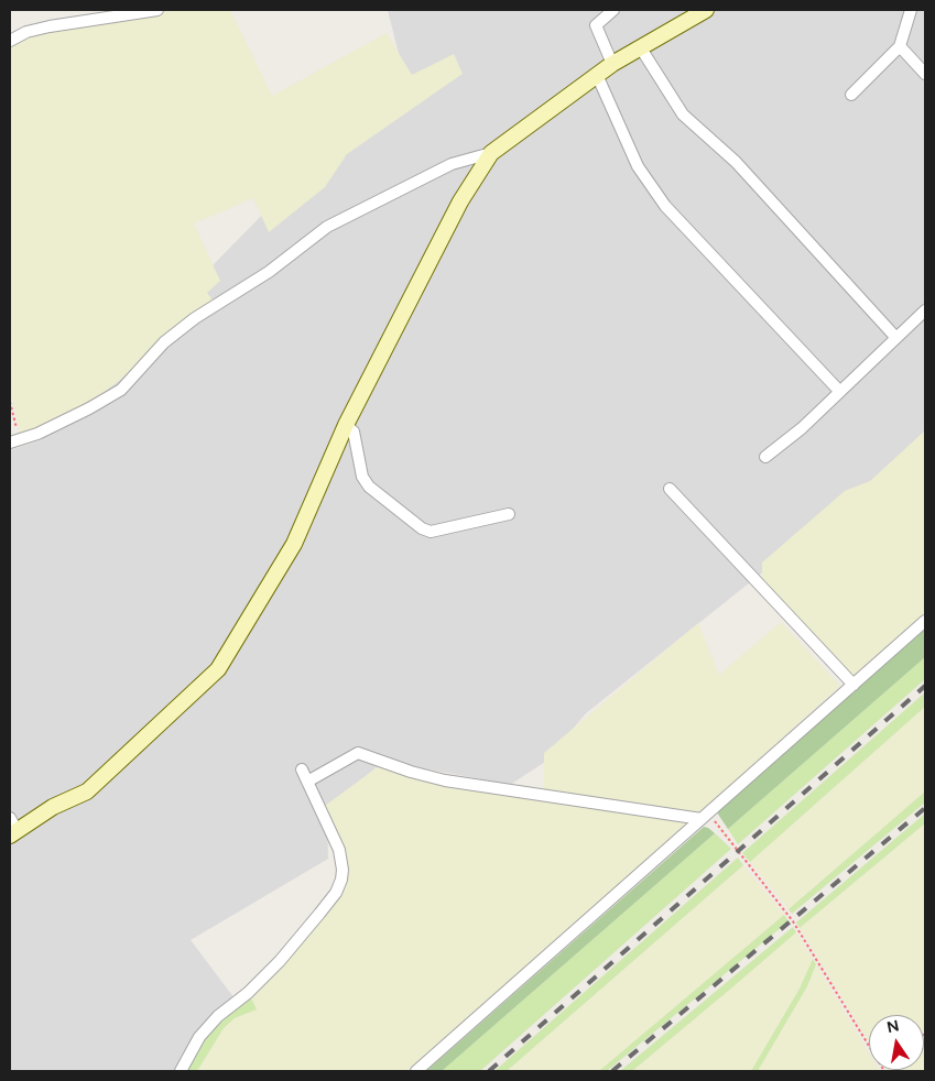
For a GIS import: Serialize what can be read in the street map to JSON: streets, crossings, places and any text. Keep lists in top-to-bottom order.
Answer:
{
  "north": "top"
}
